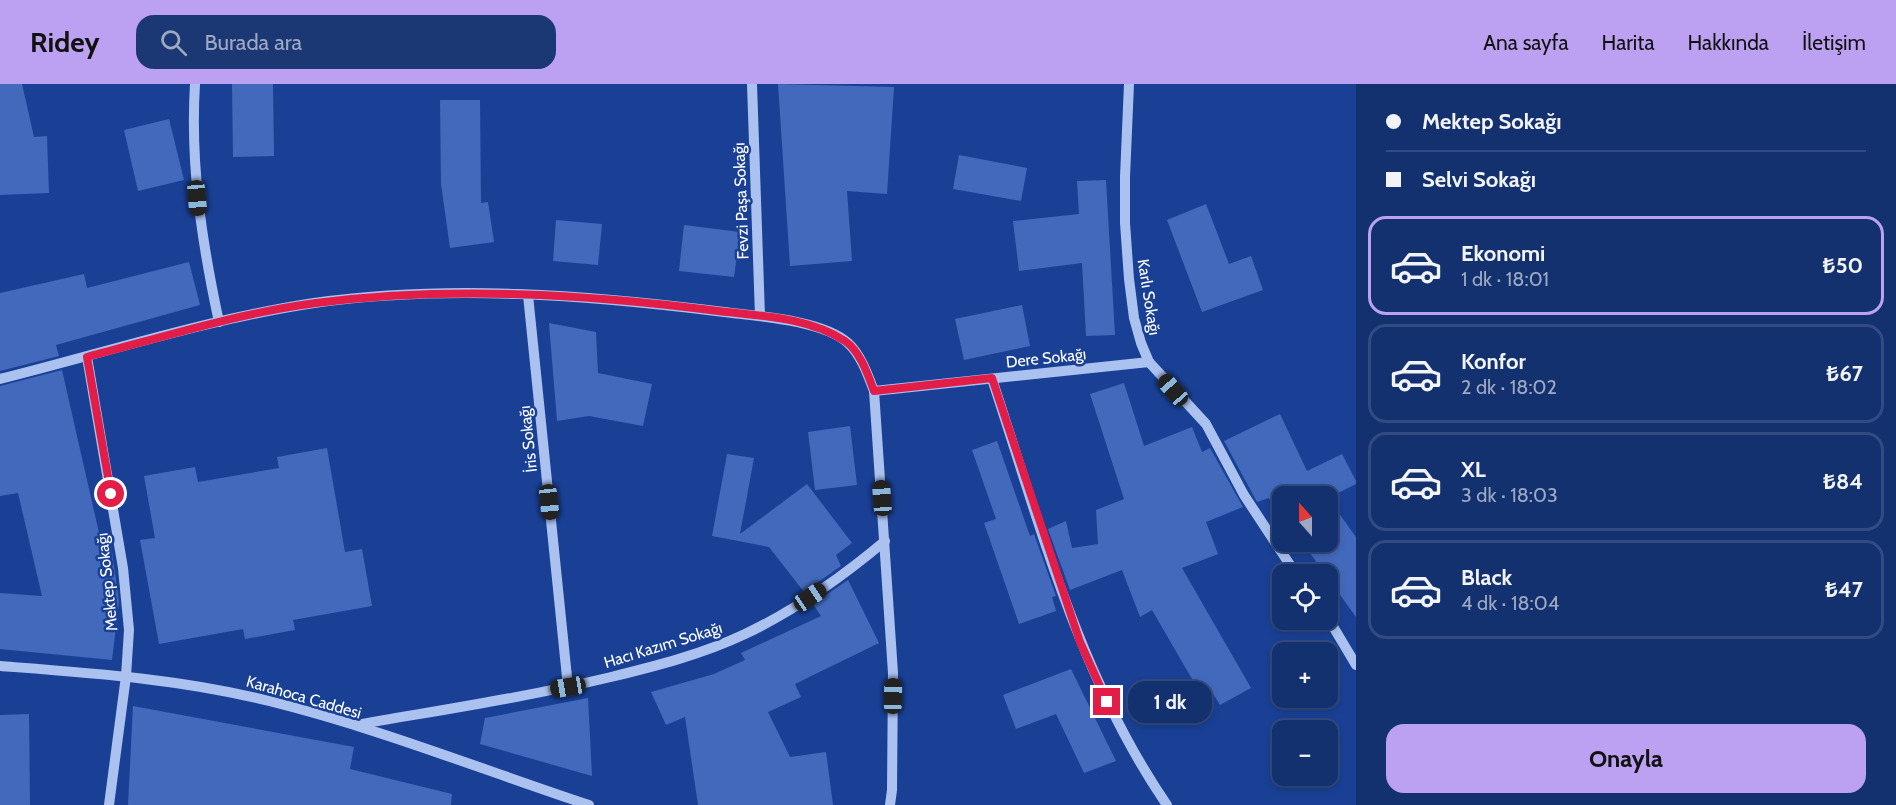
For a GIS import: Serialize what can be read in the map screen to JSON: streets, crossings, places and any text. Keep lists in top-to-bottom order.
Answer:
{
  "streets": {
    "street": [
      "Fevzi Paşa Sokağı",
      "Karlı Sokağı",
      "Dere Sokağı",
      "İris Sokağı",
      "Mektep Sokağı",
      "Hacı Kazım Sokağı",
      "Karahoca Caddesi"
    ]
  },
  "crossings": [
    ["Karlı Sokağı", "Dere Sokağı"],
    ["İris Sokağı", "Hacı Kazım Sokağı"],
    ["Mektep Sokağı", "Karahoca Caddesi"],
    ["Hacı Kazım Sokağı", "Karahoca Caddesi"]
  ],
  "north": "top",
  "page": {
    "header": "Ridey",
    "search": "Burada ara",
    "nav": [
      "Ana sayfa",
      "Harita",
      "Hakkında",
      "İletişim"
    ],
    "banner": ["Mektep Sokağı", "Selvi Sokağı"],
    "list": [
      {
        "name": "Ekonomi",
        "note": "1 dk · 18:01",
        "value": "₺50"
      },
      {
        "name": "Konfor",
        "note": "2 dk · 18:02",
        "value": "₺67"
      },
      {
        "name": "XL",
        "note": "3 dk · 18:03",
        "value": "₺84"
      },
      {
        "name": "Black",
        "note": "4 dk · 18:04",
        "value": "₺47"
      }
    ],
    "map_buttons": ["+", "−"],
    "bubble": "1 dk",
    "buttons": "Onayla"
  }
}
